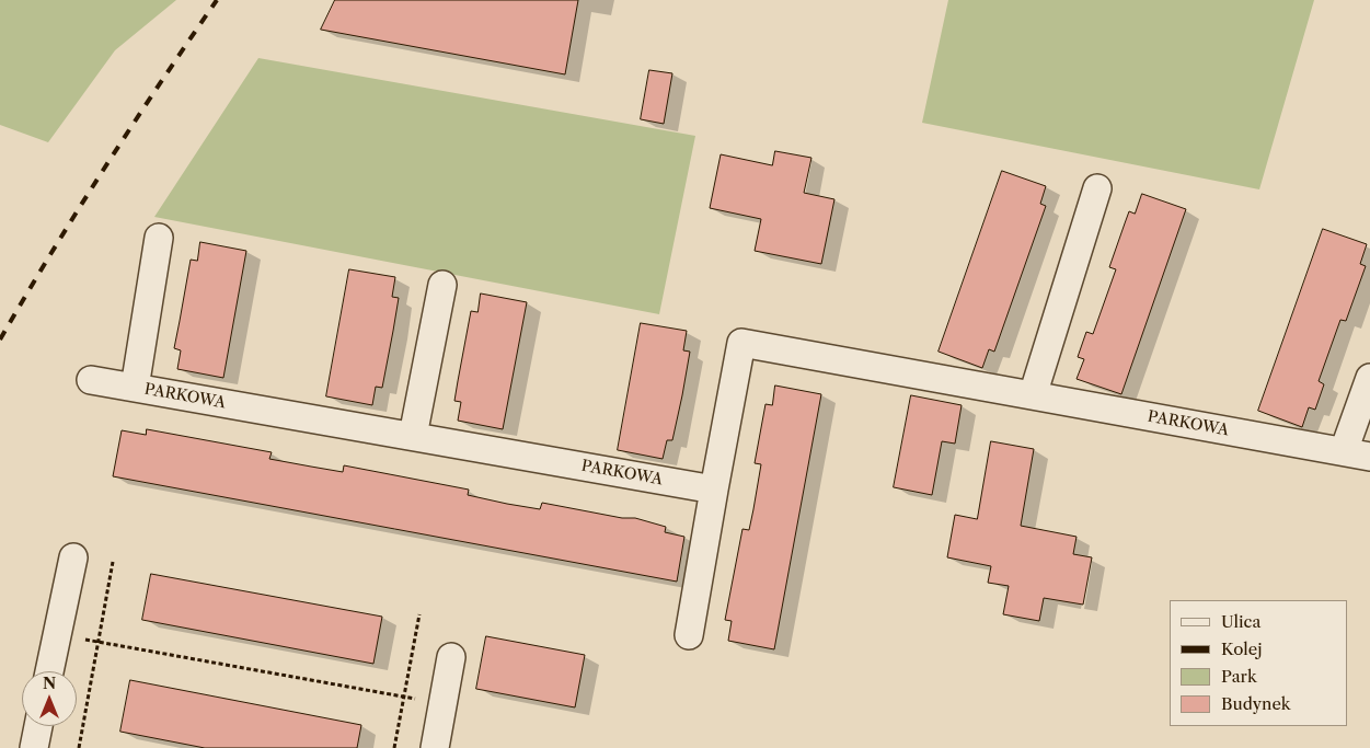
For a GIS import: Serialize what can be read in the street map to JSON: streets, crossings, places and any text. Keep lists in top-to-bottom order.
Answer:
{
  "streets": {
    "street": ["PARKOWA"]
  },
  "legend": [
    "Ulica",
    "Kolej",
    "Park",
    "Budynek"
  ],
  "north": "top"
}
